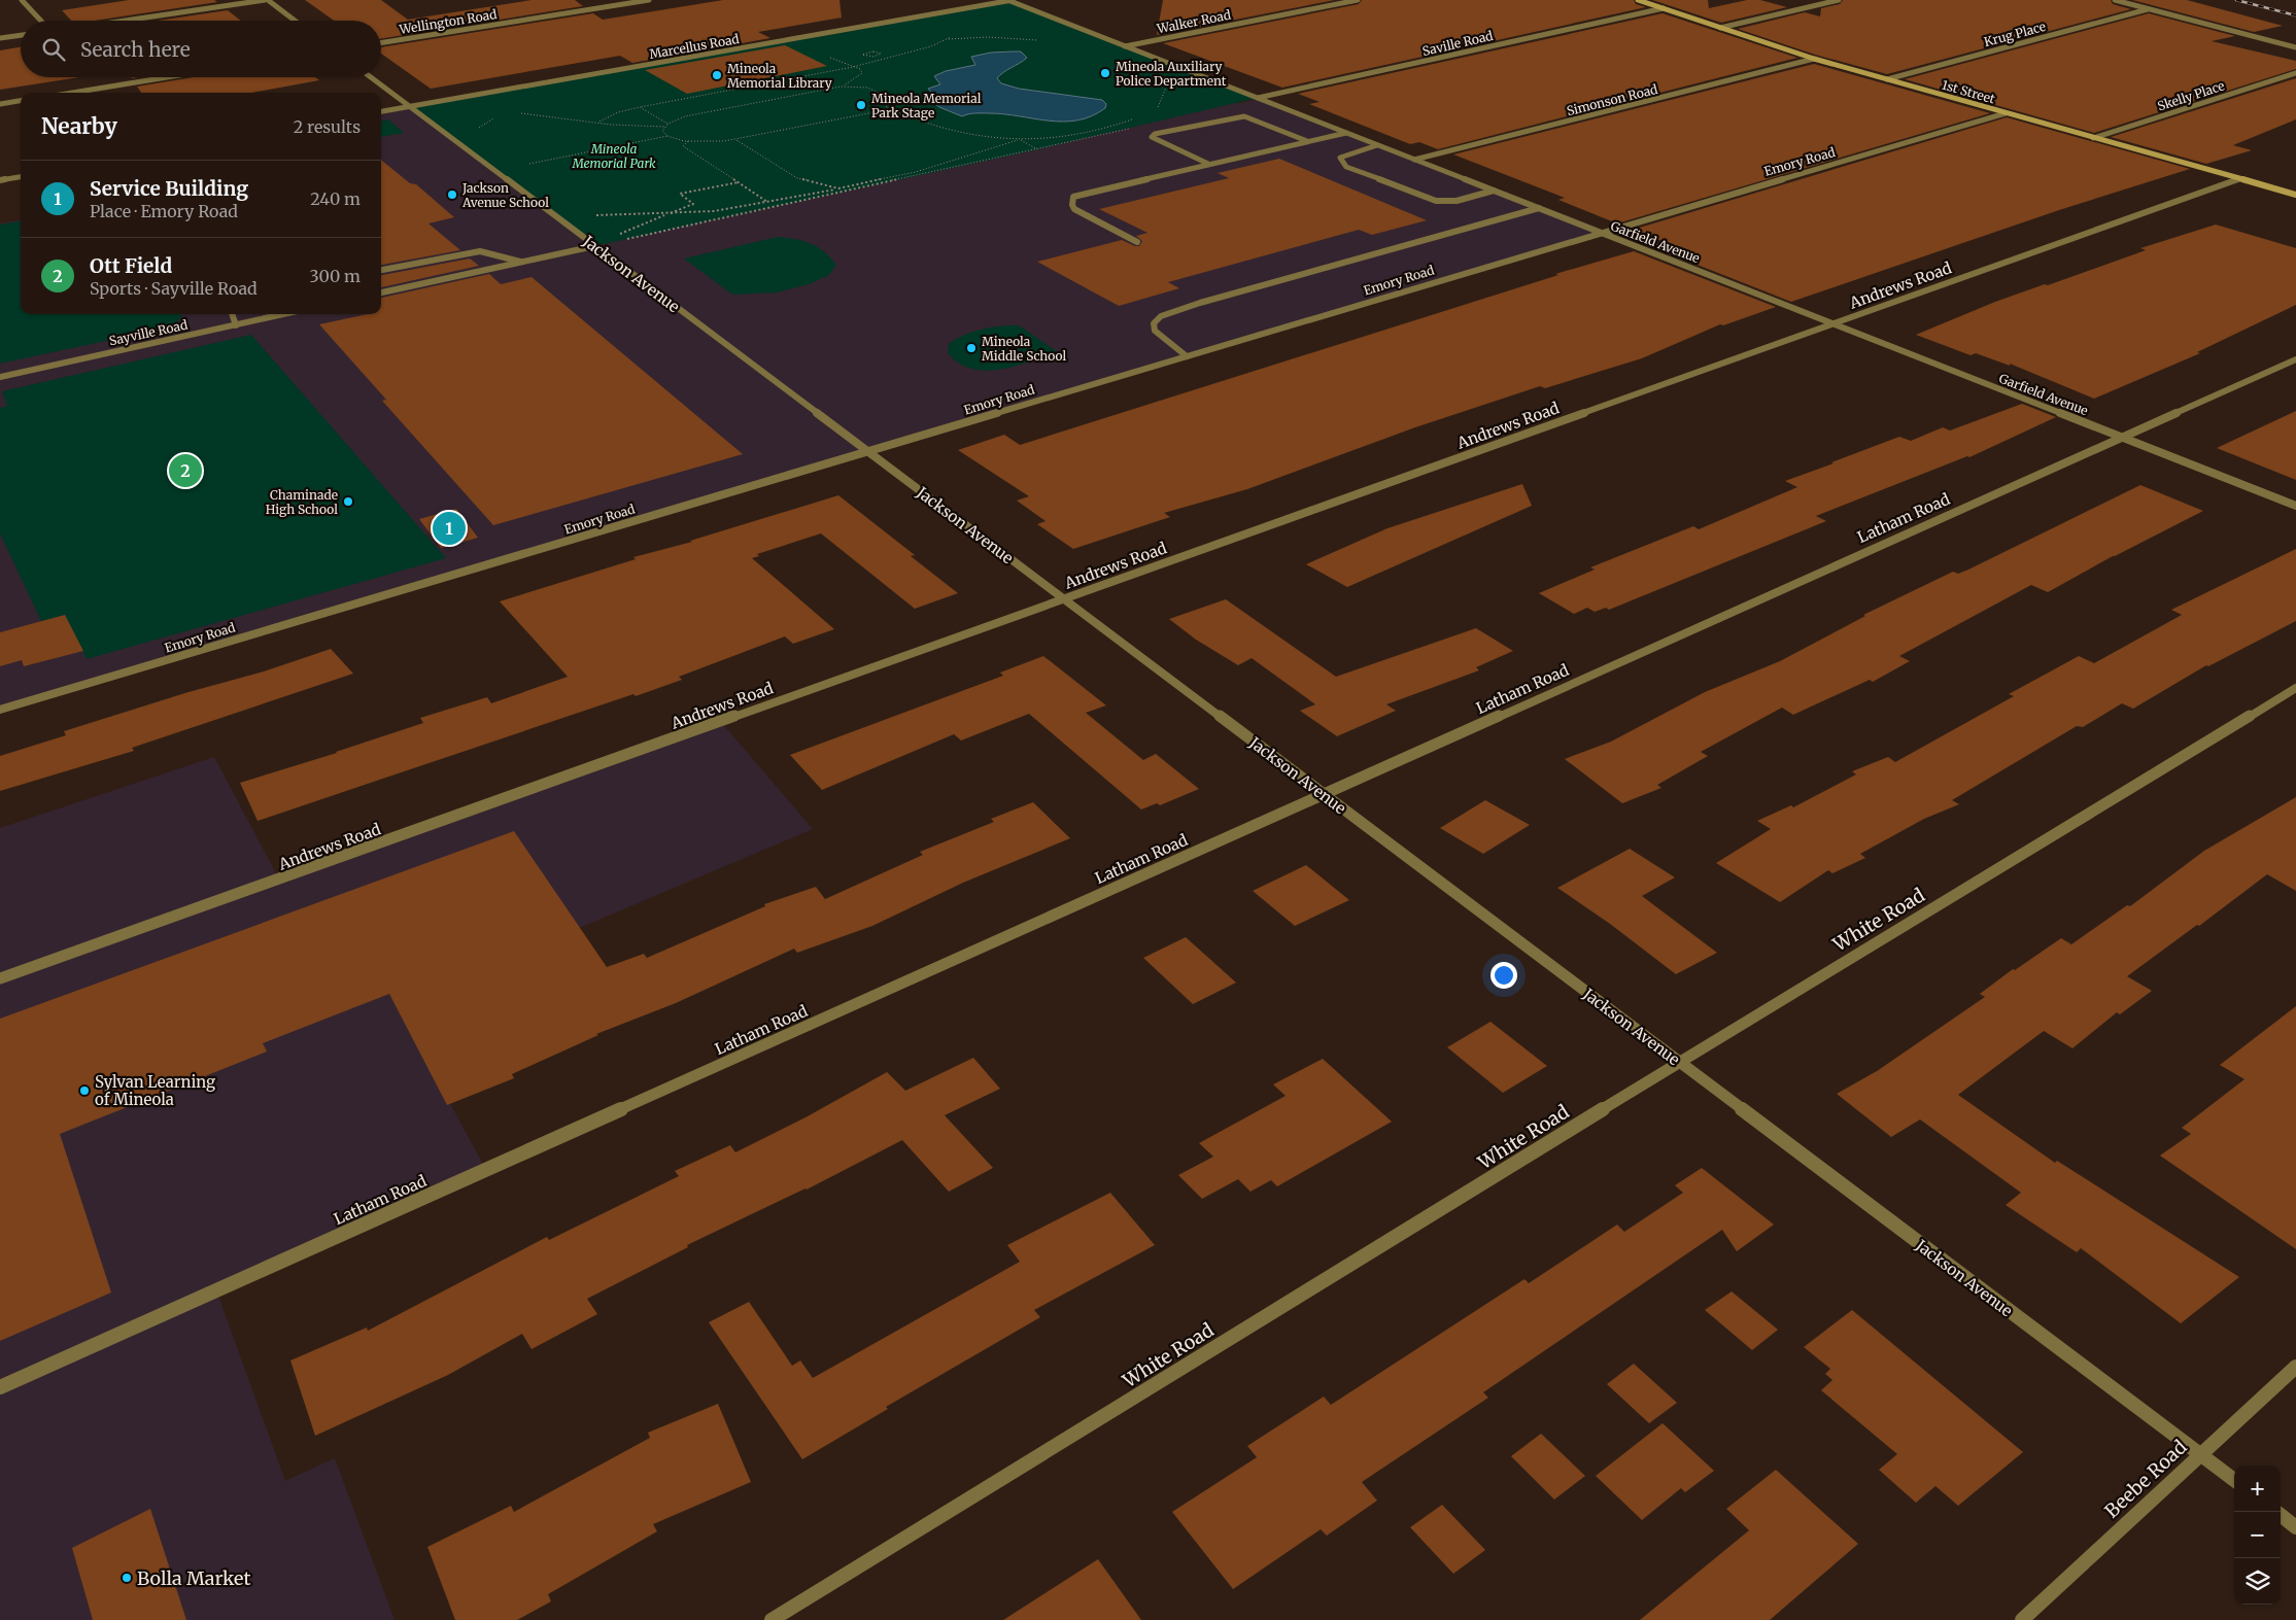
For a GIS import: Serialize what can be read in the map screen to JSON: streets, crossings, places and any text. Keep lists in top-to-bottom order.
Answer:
{
  "streets": {
    "street": [
      "Wellington Road",
      "Walker Road",
      "Krug Place",
      "Saville Road",
      "Marcellus Road",
      "1st Street",
      "Skelly Place",
      "Simonson Road",
      "Emory Road",
      "Garfield Avenue",
      "Jackson Avenue",
      "Andrews Road",
      "Sayville Road",
      "Latham Road",
      "White Road",
      "Beebe Road"
    ]
  },
  "crossings": [
    ["Walker Road", "Garfield Avenue"],
    ["Krug Place", "1st Street"],
    ["Saville Road", "1st Street"],
    ["Saville Road", "Garfield Avenue"],
    ["Marcellus Road", "Garfield Avenue"],
    ["Marcellus Road", "Jackson Avenue"],
    ["1st Street", "Skelly Place"],
    ["1st Street", "Simonson Road"],
    ["1st Street", "Emory Road"],
    ["1st Street", "Andrews Road"],
    ["Simonson Road", "Garfield Avenue"],
    ["Emory Road", "Garfield Avenue"],
    ["Emory Road", "Jackson Avenue"],
    ["Garfield Avenue", "Andrews Road"],
    ["Garfield Avenue", "Latham Road"],
    ["Jackson Avenue", "Andrews Road"],
    ["Jackson Avenue", "Latham Road"],
    ["Jackson Avenue", "White Road"],
    ["Jackson Avenue", "Beebe Road"]
  ],
  "parks": ["Mineola Memorial Park"],
  "places": [
    "Mineola Auxiliary Police Department",
    "Mineola Memorial Library",
    "Mineola Memorial Park Stage",
    "Jackson Avenue School",
    "Mineola Middle School",
    "Chaminade High School",
    "Sylvan Learning of Mineola",
    "Bolla Market"
  ],
  "page": {
    "search": "Search here",
    "heading": ["Nearby", "2 results"],
    "list": [
      {
        "mark": "1",
        "name": "Service Building",
        "note": "Place · Emory Road",
        "value": "240 m"
      },
      {
        "mark": "2",
        "name": "Ott Field",
        "note": "Sports · Sayville Road",
        "value": "300 m"
      }
    ],
    "pins": ["2", "1"],
    "map_buttons": ["+", "−"]
  }
}
